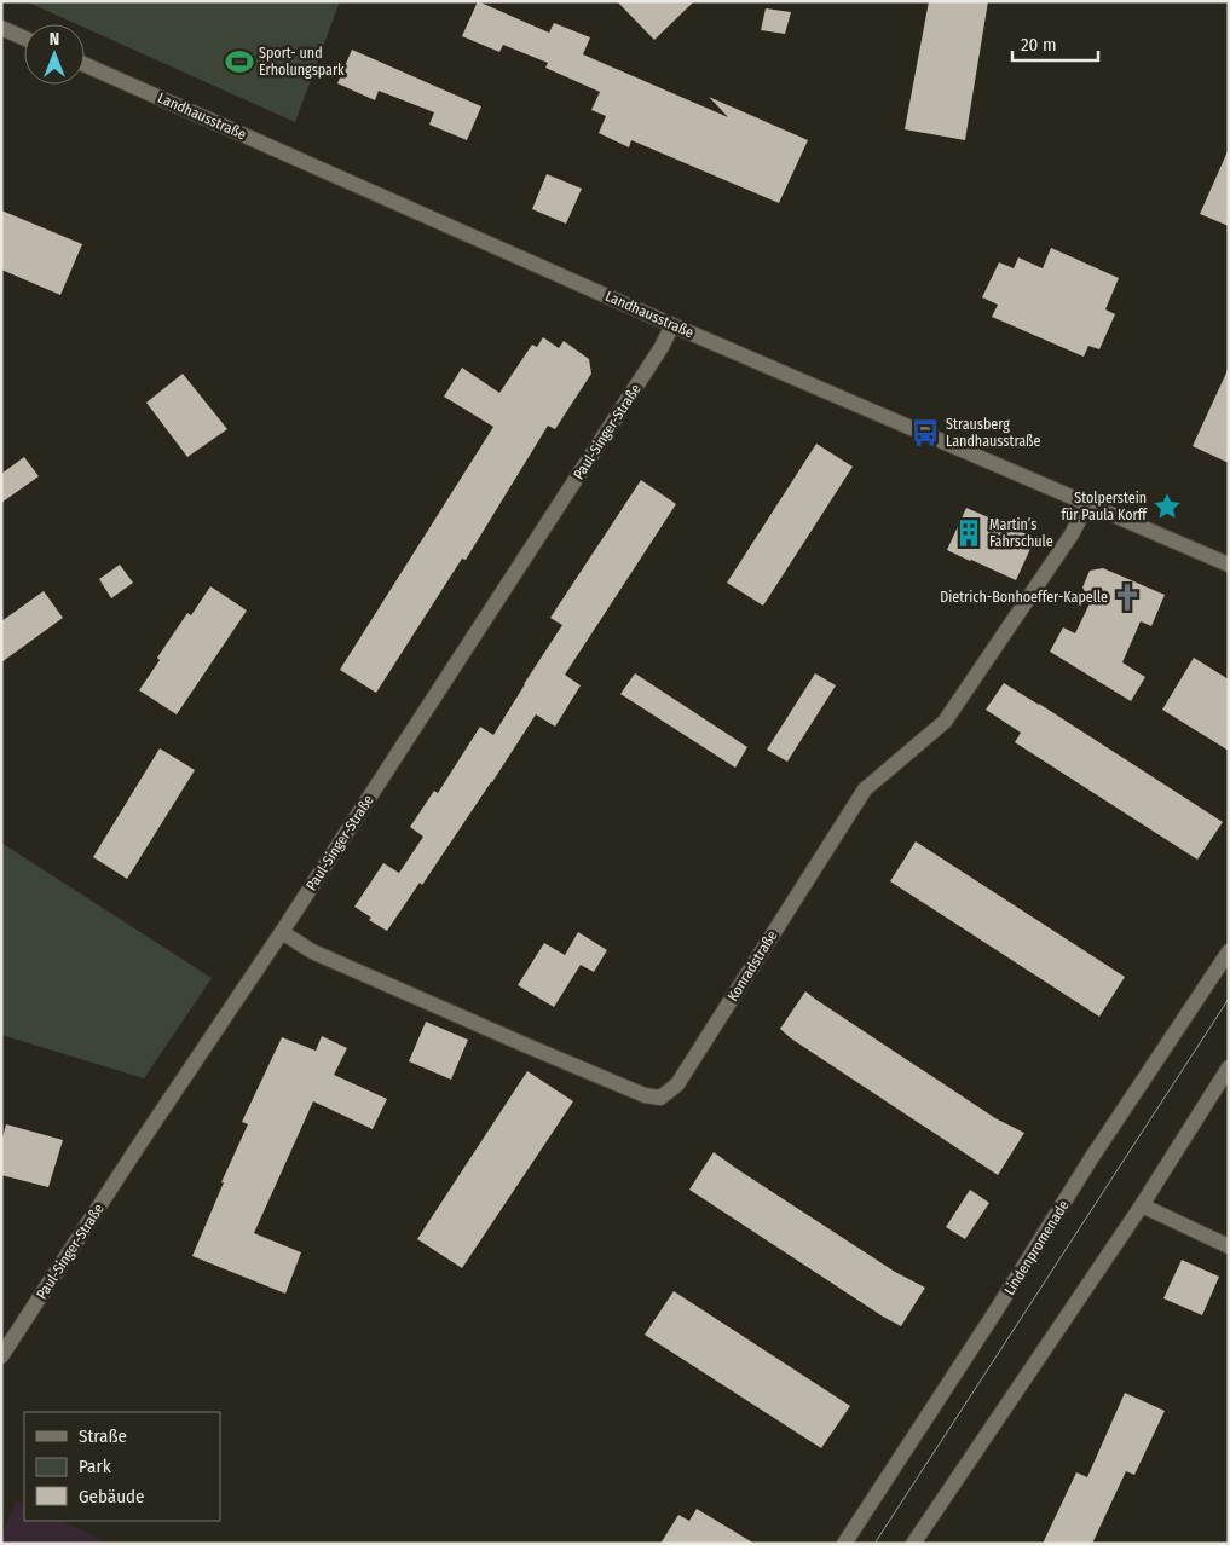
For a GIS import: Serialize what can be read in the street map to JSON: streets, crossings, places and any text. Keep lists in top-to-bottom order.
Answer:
{
  "streets": {
    "street": [
      "Landhausstraße",
      "Paul-Singer-Straße",
      "Konradstraße",
      "Lindenpromenade"
    ]
  },
  "crossings": [
    ["Landhausstraße", "Paul-Singer-Straße"],
    ["Landhausstraße", "Konradstraße"],
    ["Paul-Singer-Straße", "Konradstraße"]
  ],
  "places": {
    "sports": ["Sport- und Erholungspark"],
    "bus stop": ["Strausberg Landhausstraße"],
    "place": ["Stolperstein für Paula Korff"],
    "building": ["Martin’s Fahrschule"],
    "church": ["Dietrich-Bonhoeffer-Kapelle"]
  },
  "legend": ["Straße", "Park", "Gebäude"],
  "scale_bar": "20 m",
  "north": "top"
}
